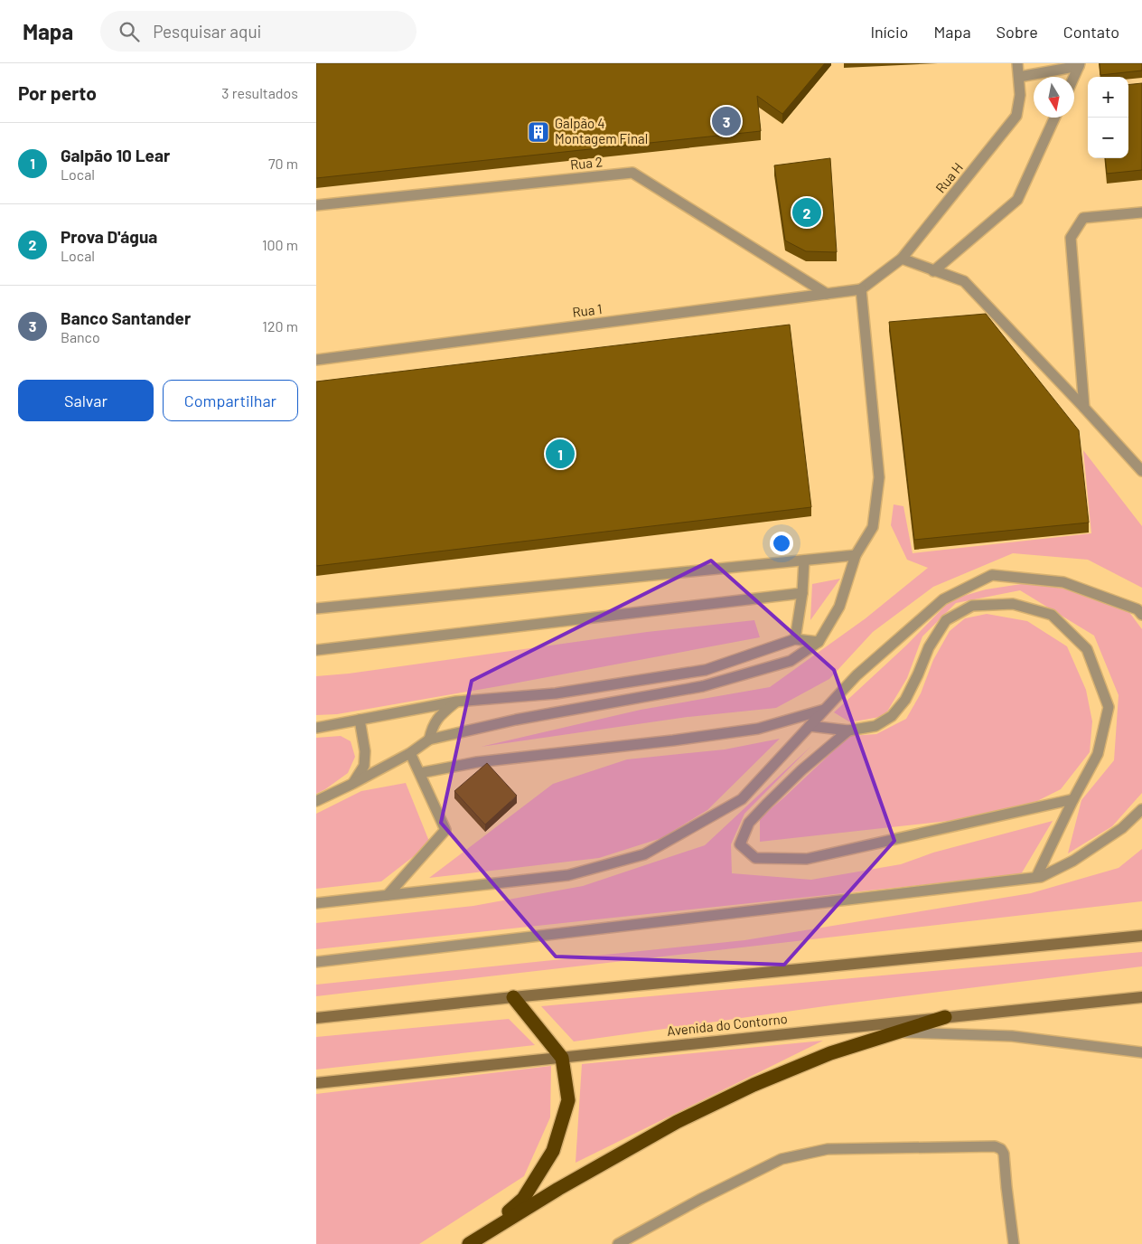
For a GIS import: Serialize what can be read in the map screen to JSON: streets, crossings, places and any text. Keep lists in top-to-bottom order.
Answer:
{
  "streets": {
    "main road": ["Avenida do Contorno"],
    "lane": ["Rua 2", "Rua H", "Rua 1"]
  },
  "crossings": [
    ["Rua 2", "Rua 1"],
    ["Rua H", "Rua 1"]
  ],
  "places": {
    "building": ["Galpão 4 Montagem Final"]
  },
  "north": "bottom",
  "page": {
    "header": "Mapa",
    "search": "Pesquisar aqui",
    "nav": [
      "Início",
      "Mapa",
      "Sobre",
      "Contato"
    ],
    "heading": ["Por perto", "3 resultados"],
    "map_buttons": ["+", "−"],
    "pins": ["3", "2", "1"],
    "list": [
      {
        "mark": "1",
        "name": "Galpão 10 Lear",
        "note": "Local",
        "value": "70 m"
      },
      {
        "mark": "2",
        "name": "Prova D'água",
        "note": "Local",
        "value": "100 m"
      },
      {
        "mark": "3",
        "name": "Banco Santander",
        "note": "Banco",
        "value": "120 m"
      }
    ],
    "buttons": ["Salvar", "Compartilhar"]
  }
}
